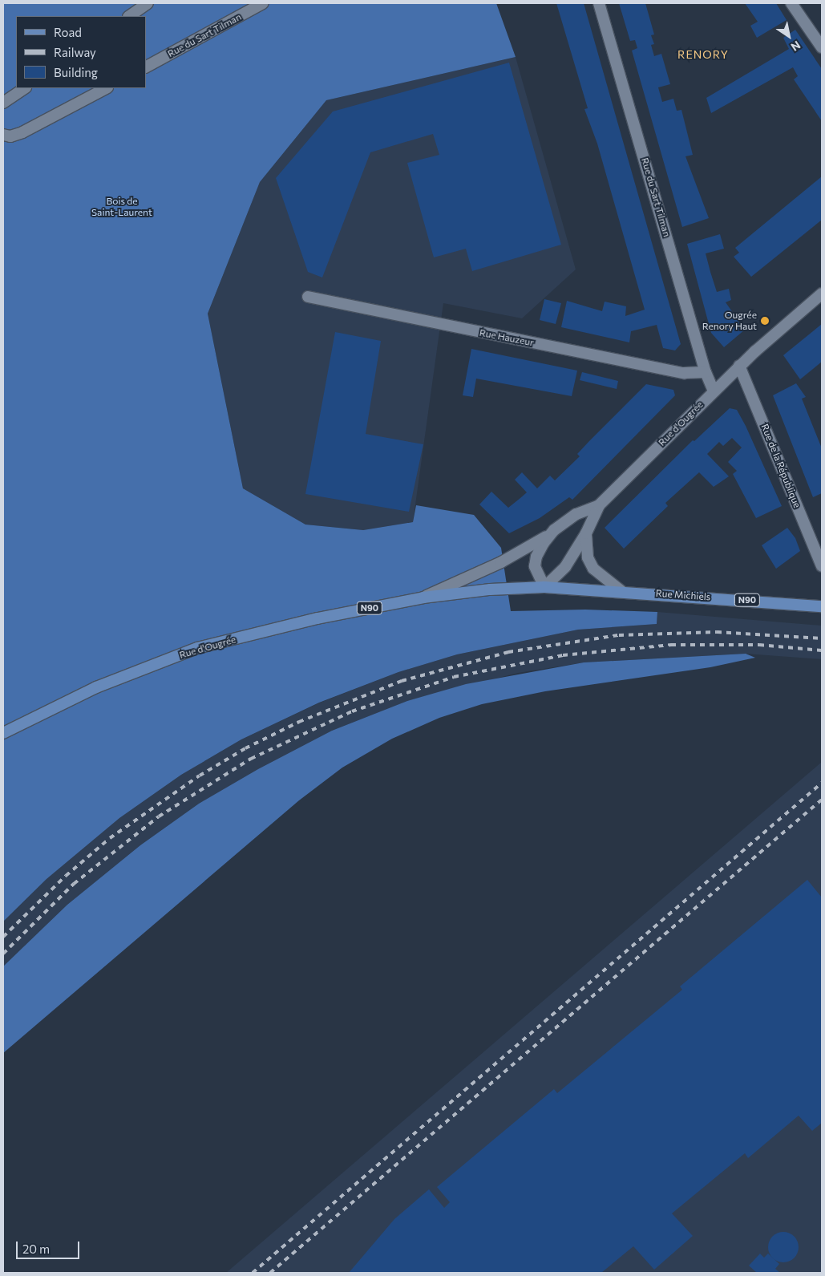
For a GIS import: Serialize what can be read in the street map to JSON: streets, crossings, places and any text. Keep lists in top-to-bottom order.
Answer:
{
  "streets": {
    "main road": ["Rue d'Ougrée", "Rue Michiels", "N90"],
    "street": ["Rue du Sart Tilman", "Rue Hauzeur", "Rue de la République"]
  },
  "crossings": [
    ["Rue du Sart Tilman", "Rue Hauzeur"],
    ["Rue du Sart Tilman", "Rue d'Ougrée"],
    ["Rue d'Ougrée", "Rue de la République"],
    ["Rue d'Ougrée", "Rue Michiels"]
  ],
  "districts": ["RENORY"],
  "parks": ["Bois de Saint-Laurent"],
  "places": ["Ougrée Renory Haut"],
  "legend": ["Road", "Railway", "Building"],
  "scale_bar": "20 m",
  "north": "bottom right"
}
